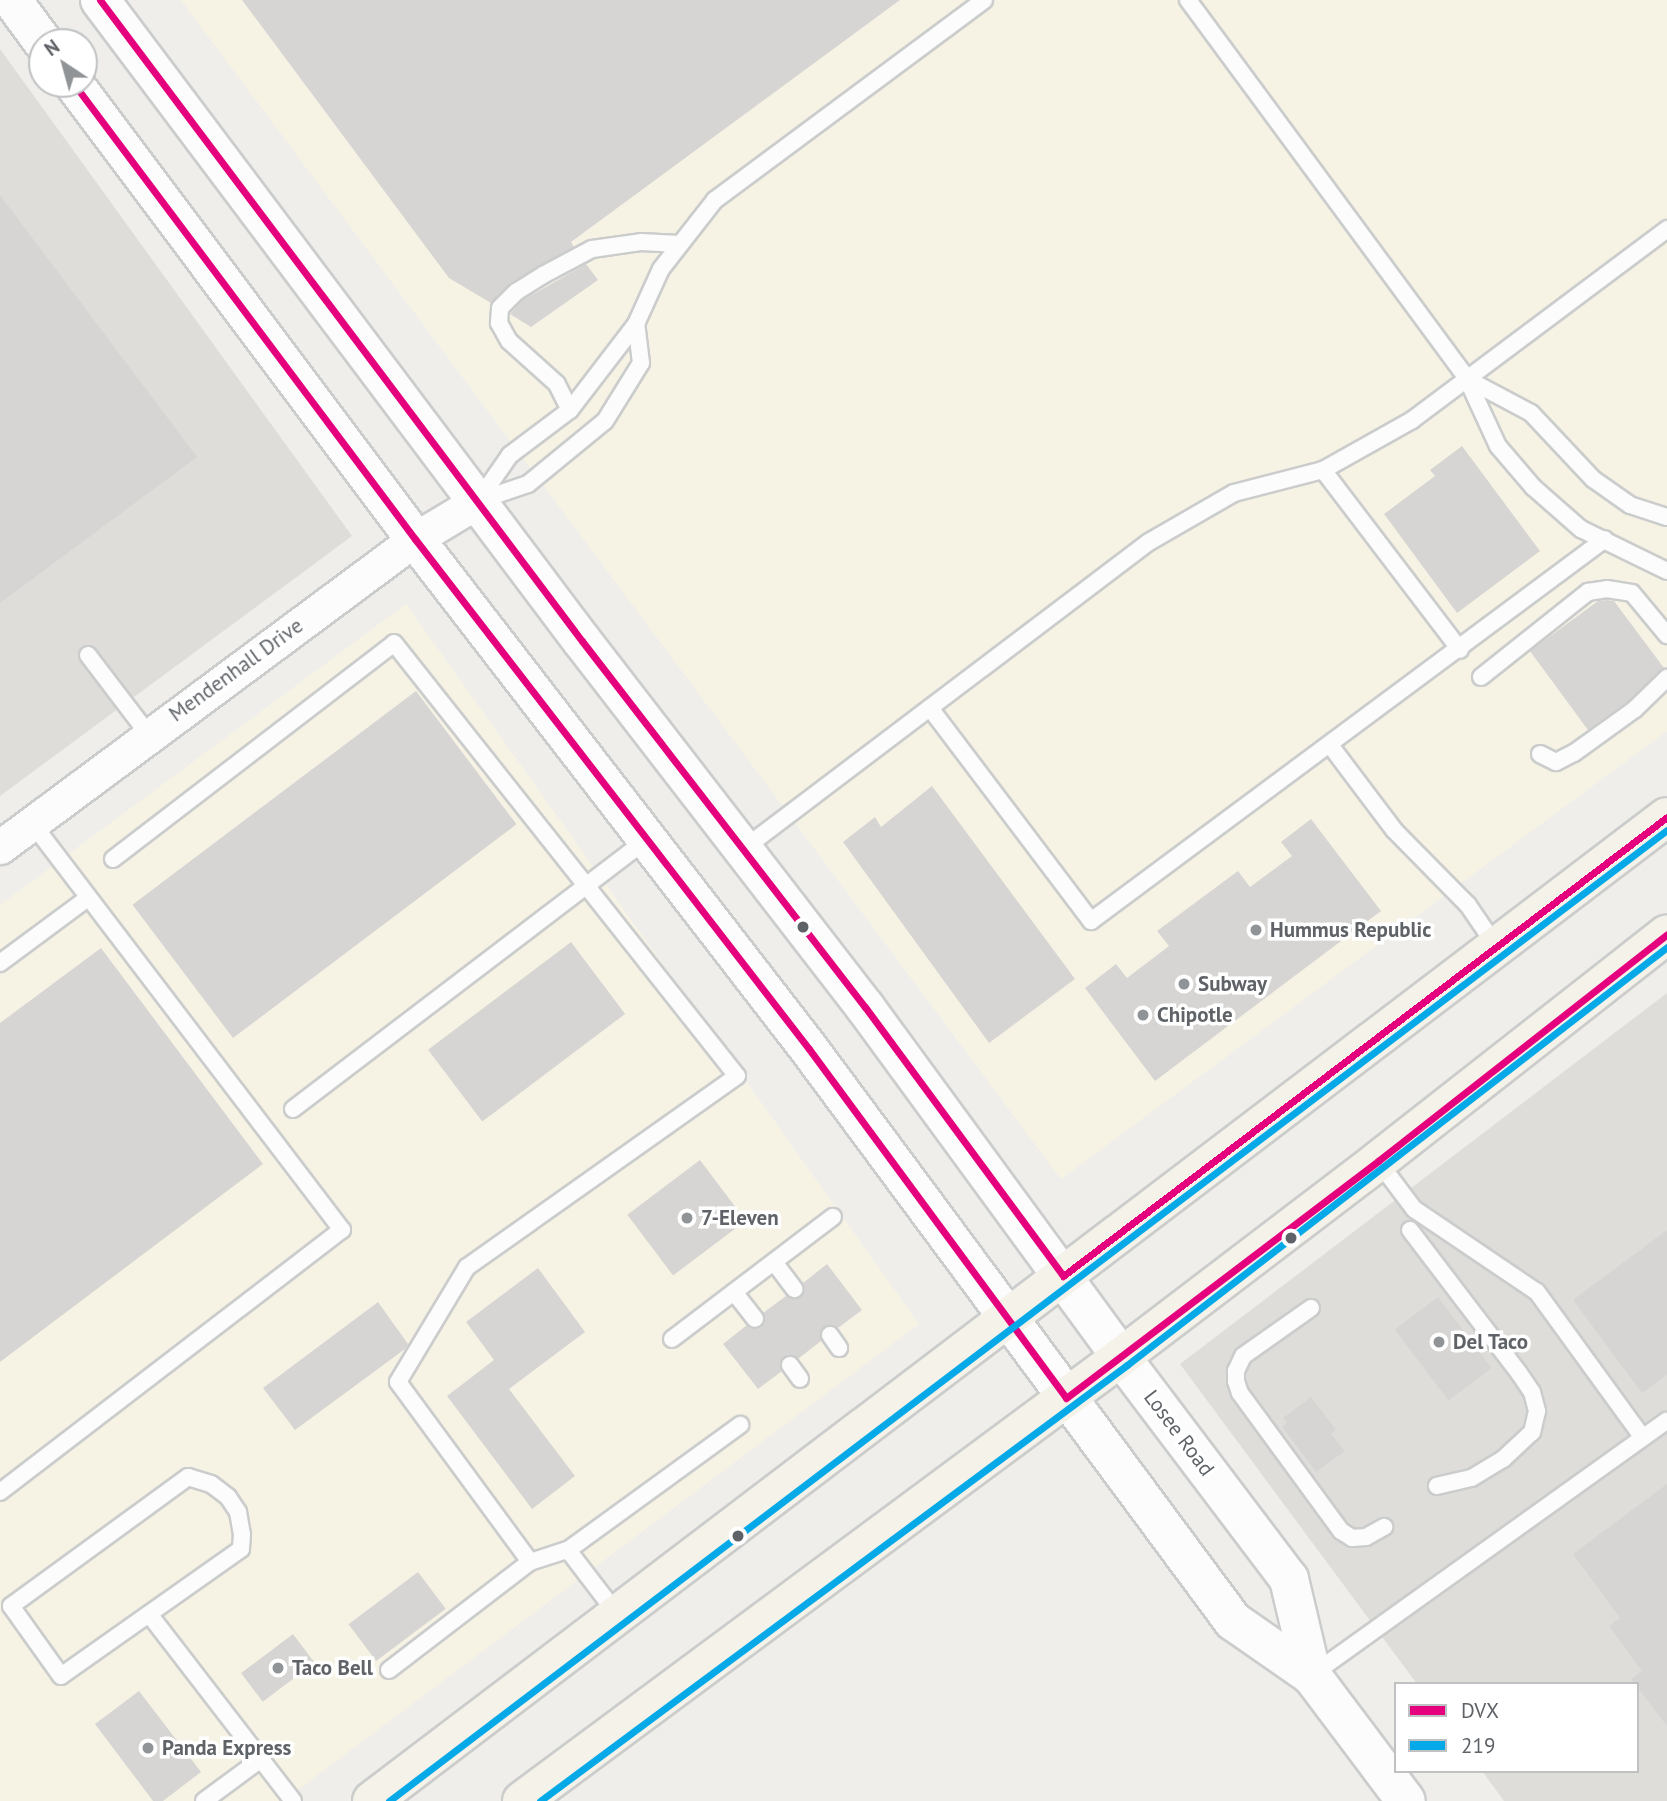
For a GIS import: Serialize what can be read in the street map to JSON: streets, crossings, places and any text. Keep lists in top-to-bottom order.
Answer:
{
  "streets": {
    "main road": ["Losee Road"],
    "street": ["Mendenhall Drive"]
  },
  "crossings": [
    ["Mendenhall Drive", "Losee Road"]
  ],
  "places": [
    "Hummus Republic",
    "Subway",
    "Chipotle",
    "7-Eleven",
    "Del Taco",
    "Taco Bell",
    "Panda Express"
  ],
  "lines": ["transit line DVX", "transit line 219"],
  "legend": ["DVX", "219"],
  "north": "top left"
}
